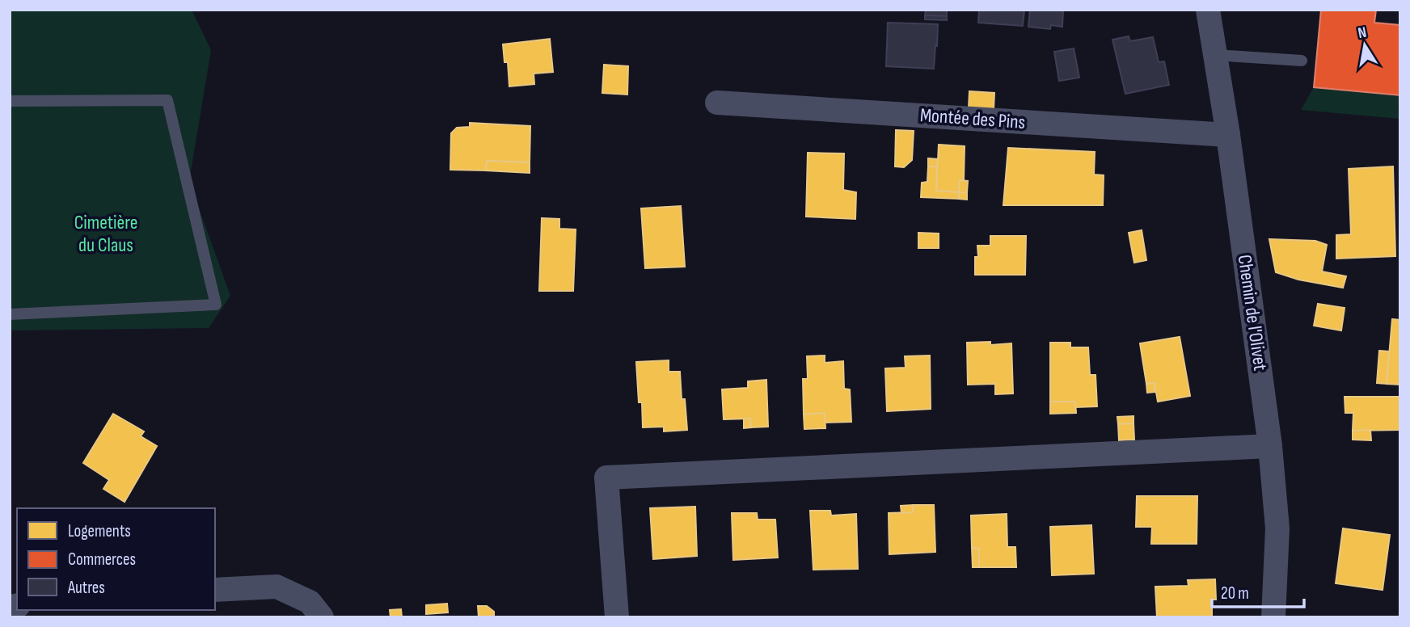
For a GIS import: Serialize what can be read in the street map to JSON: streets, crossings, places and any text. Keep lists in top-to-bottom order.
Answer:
{
  "streets": {
    "street": ["Montée des Pins", "Chemin de l'Olivet"]
  },
  "crossings": [
    ["Montée des Pins", "Chemin de l'Olivet"]
  ],
  "parks": ["Cimetière du Claus"],
  "legend": ["Logements", "Commerces", "Autres"],
  "scale_bar": "20 m",
  "north": "top"
}
